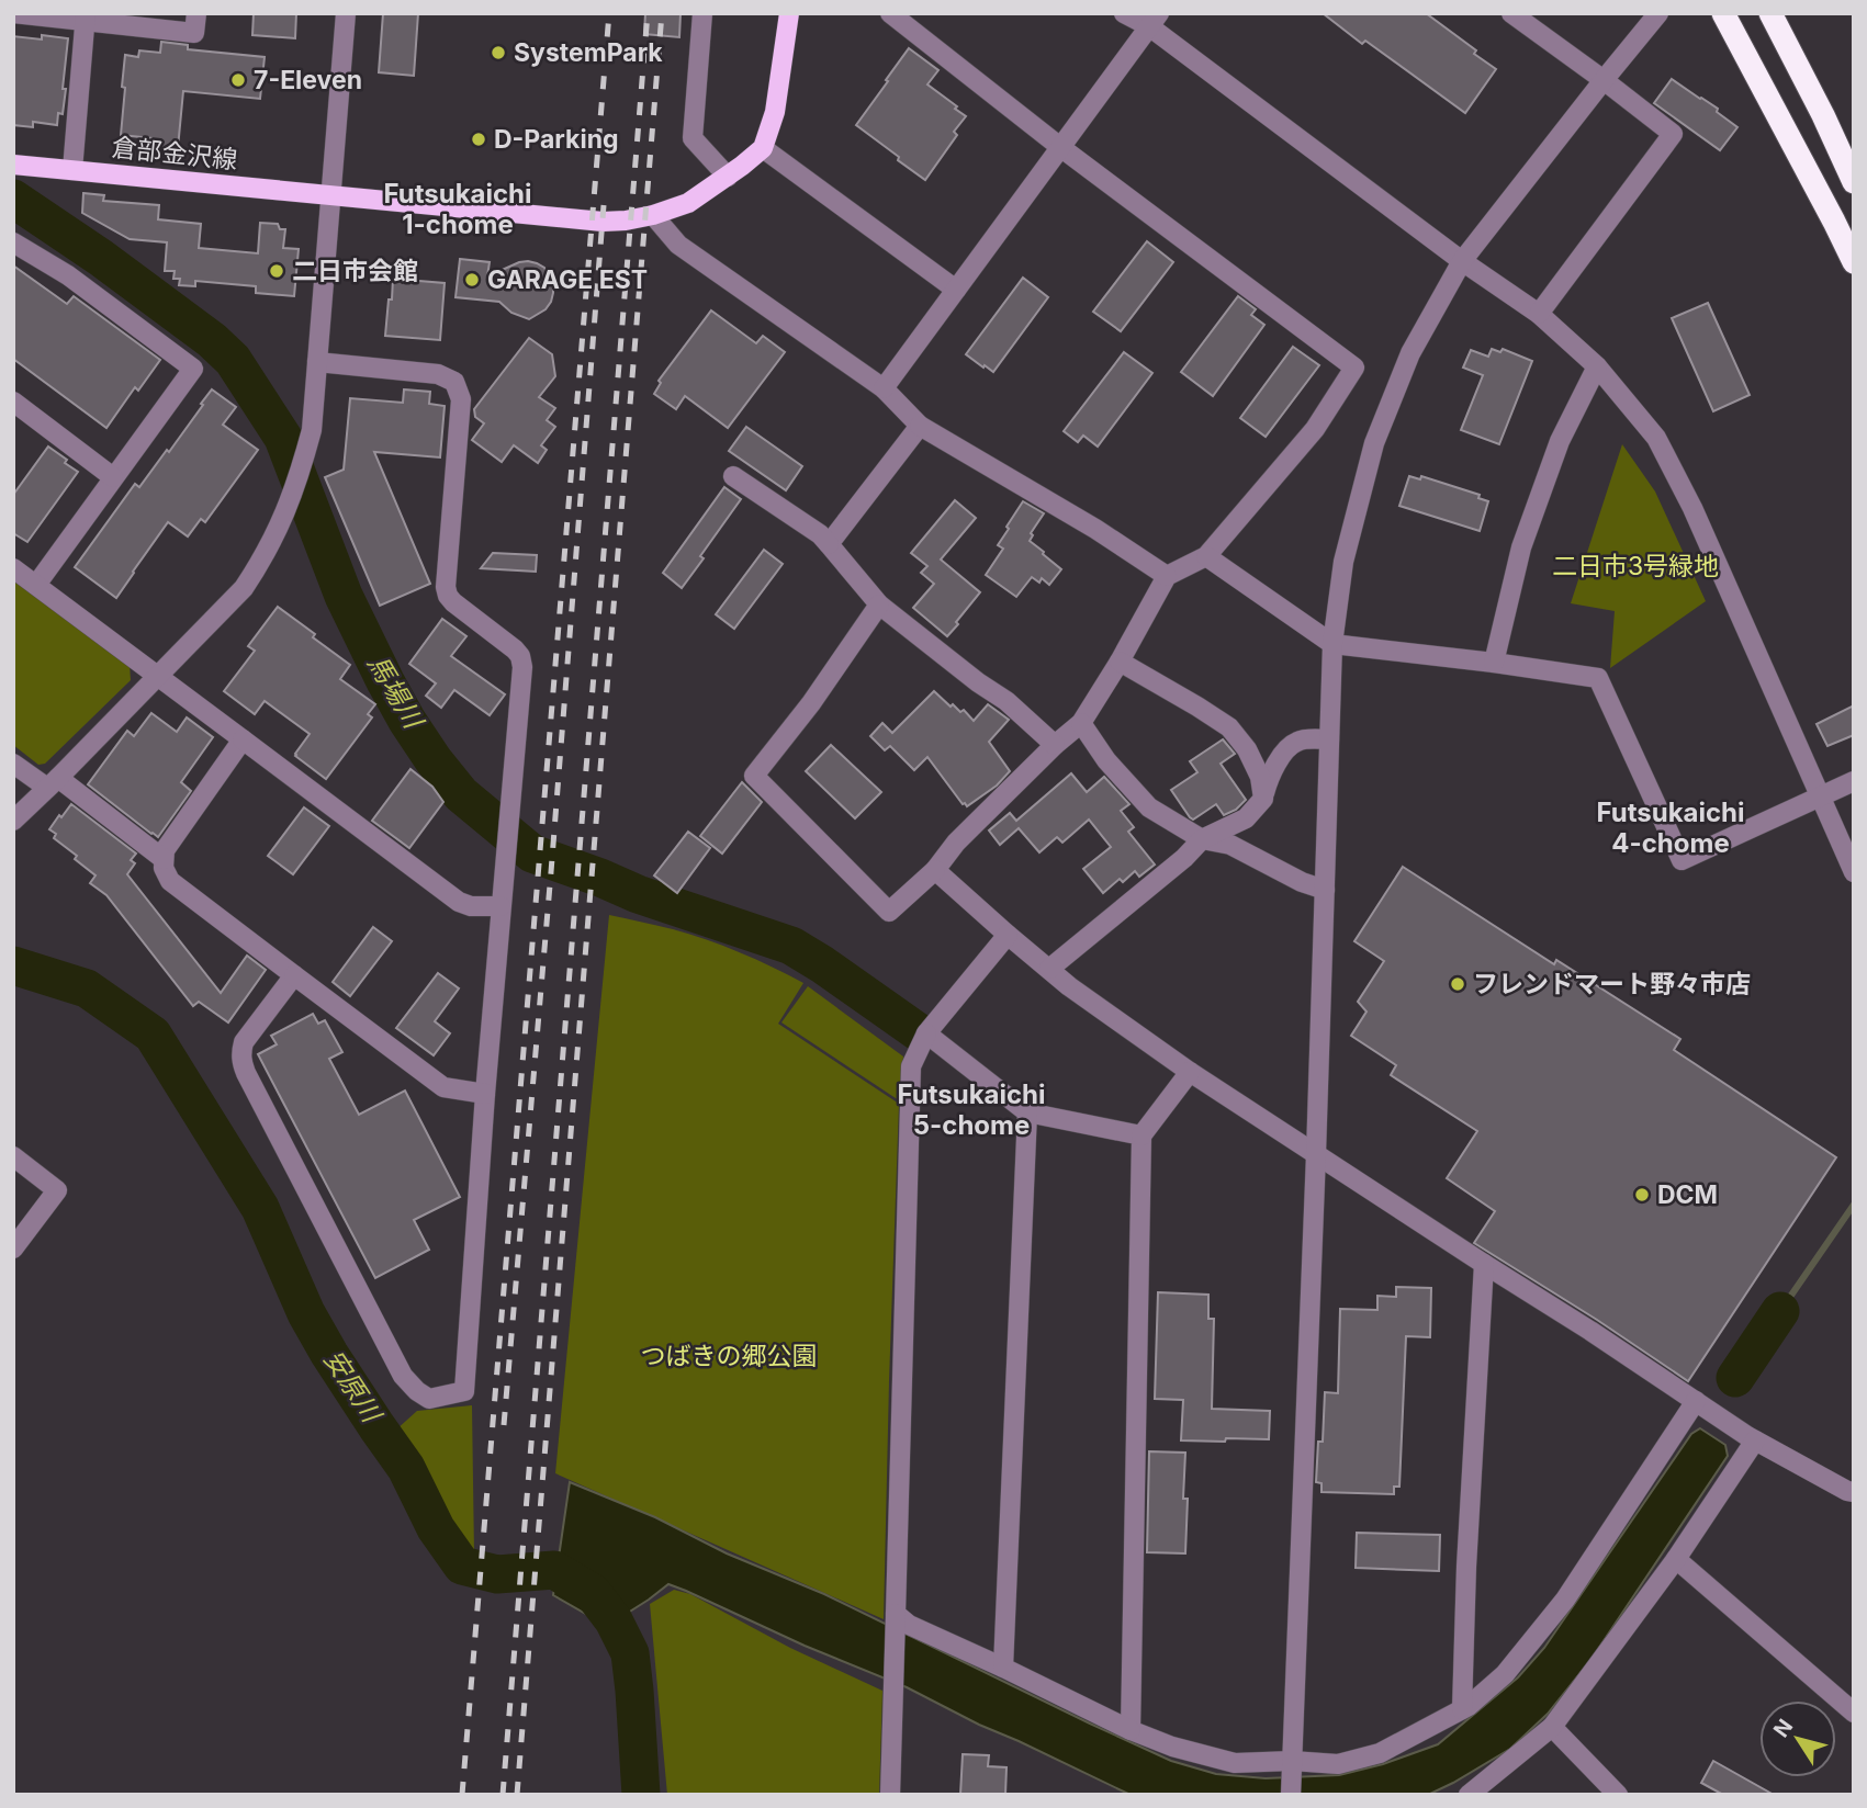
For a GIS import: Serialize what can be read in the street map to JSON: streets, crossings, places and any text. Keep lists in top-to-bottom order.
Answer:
{
  "streets": {
    "main road": ["倉部金沢線"]
  },
  "districts": ["Futsukaichi 1-chome", "Futsukaichi 4-chome", "Futsukaichi 5-chome"],
  "water": ["馬場川", "安原川"],
  "parks": ["二日市3号緑地", "つばきの郷公園"],
  "places": [
    "SystemPark",
    "7-Eleven",
    "D-Parking",
    "二日市会館",
    "GARAGE EST",
    "フレンドマート野々市店",
    "DCM"
  ],
  "north": "top left"
}
